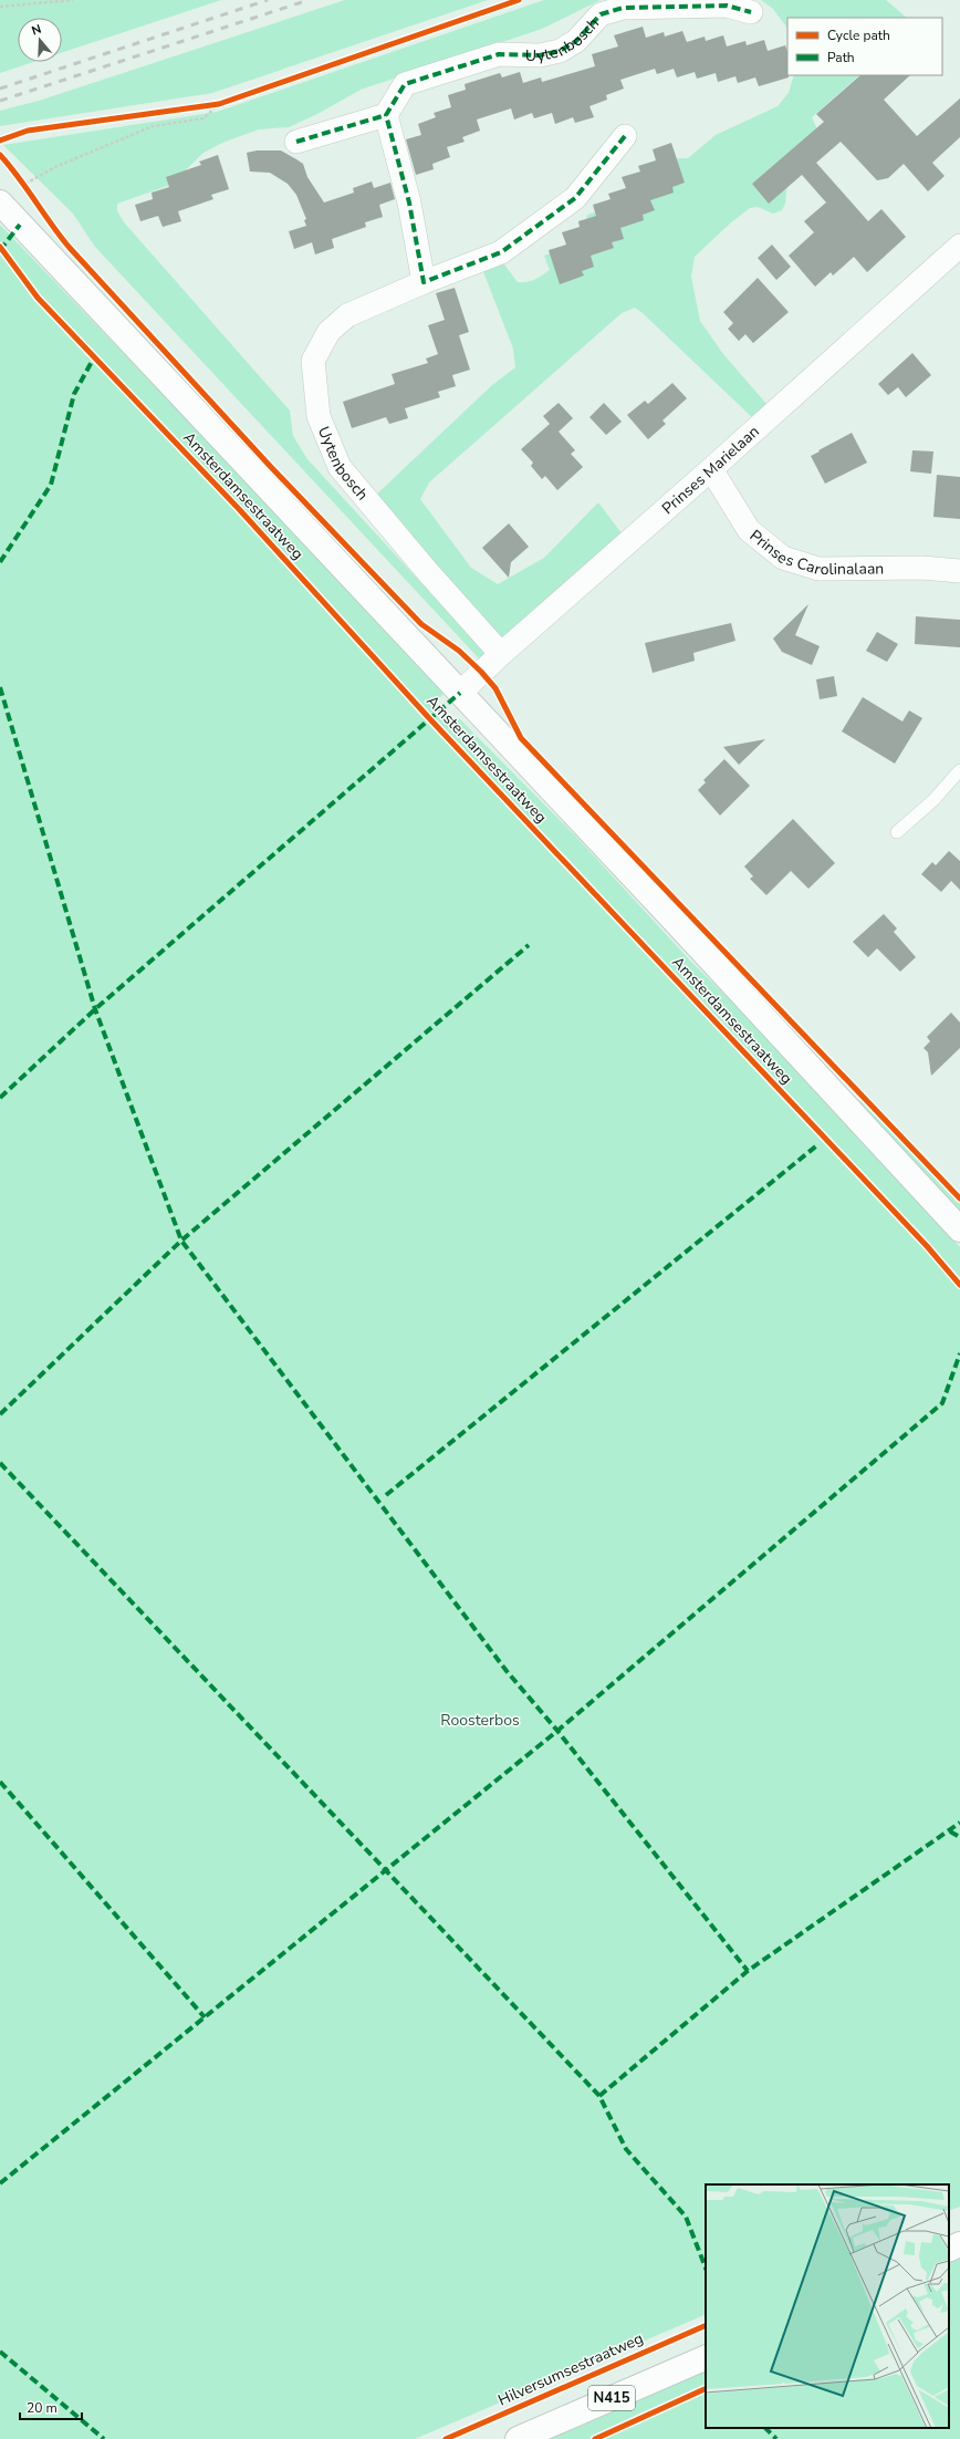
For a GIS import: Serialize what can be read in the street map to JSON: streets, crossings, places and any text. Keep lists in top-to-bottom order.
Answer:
{
  "streets": {
    "main road": ["Amsterdamsestraatweg", "N415"],
    "street": ["Uytenbosch", "Prinses Marielaan", "Prinses Carolinalaan"],
    "cycle path": ["Hilversumsestraatweg"]
  },
  "crossings": [
    ["Uytenbosch", "Prinses Marielaan"],
    ["Prinses Marielaan", "Amsterdamsestraatweg"],
    ["Prinses Marielaan", "Prinses Carolinalaan"]
  ],
  "parks": ["Roosterbos"],
  "legend": ["Cycle path", "Path"],
  "scale_bar": "20 m",
  "north": "top"
}
